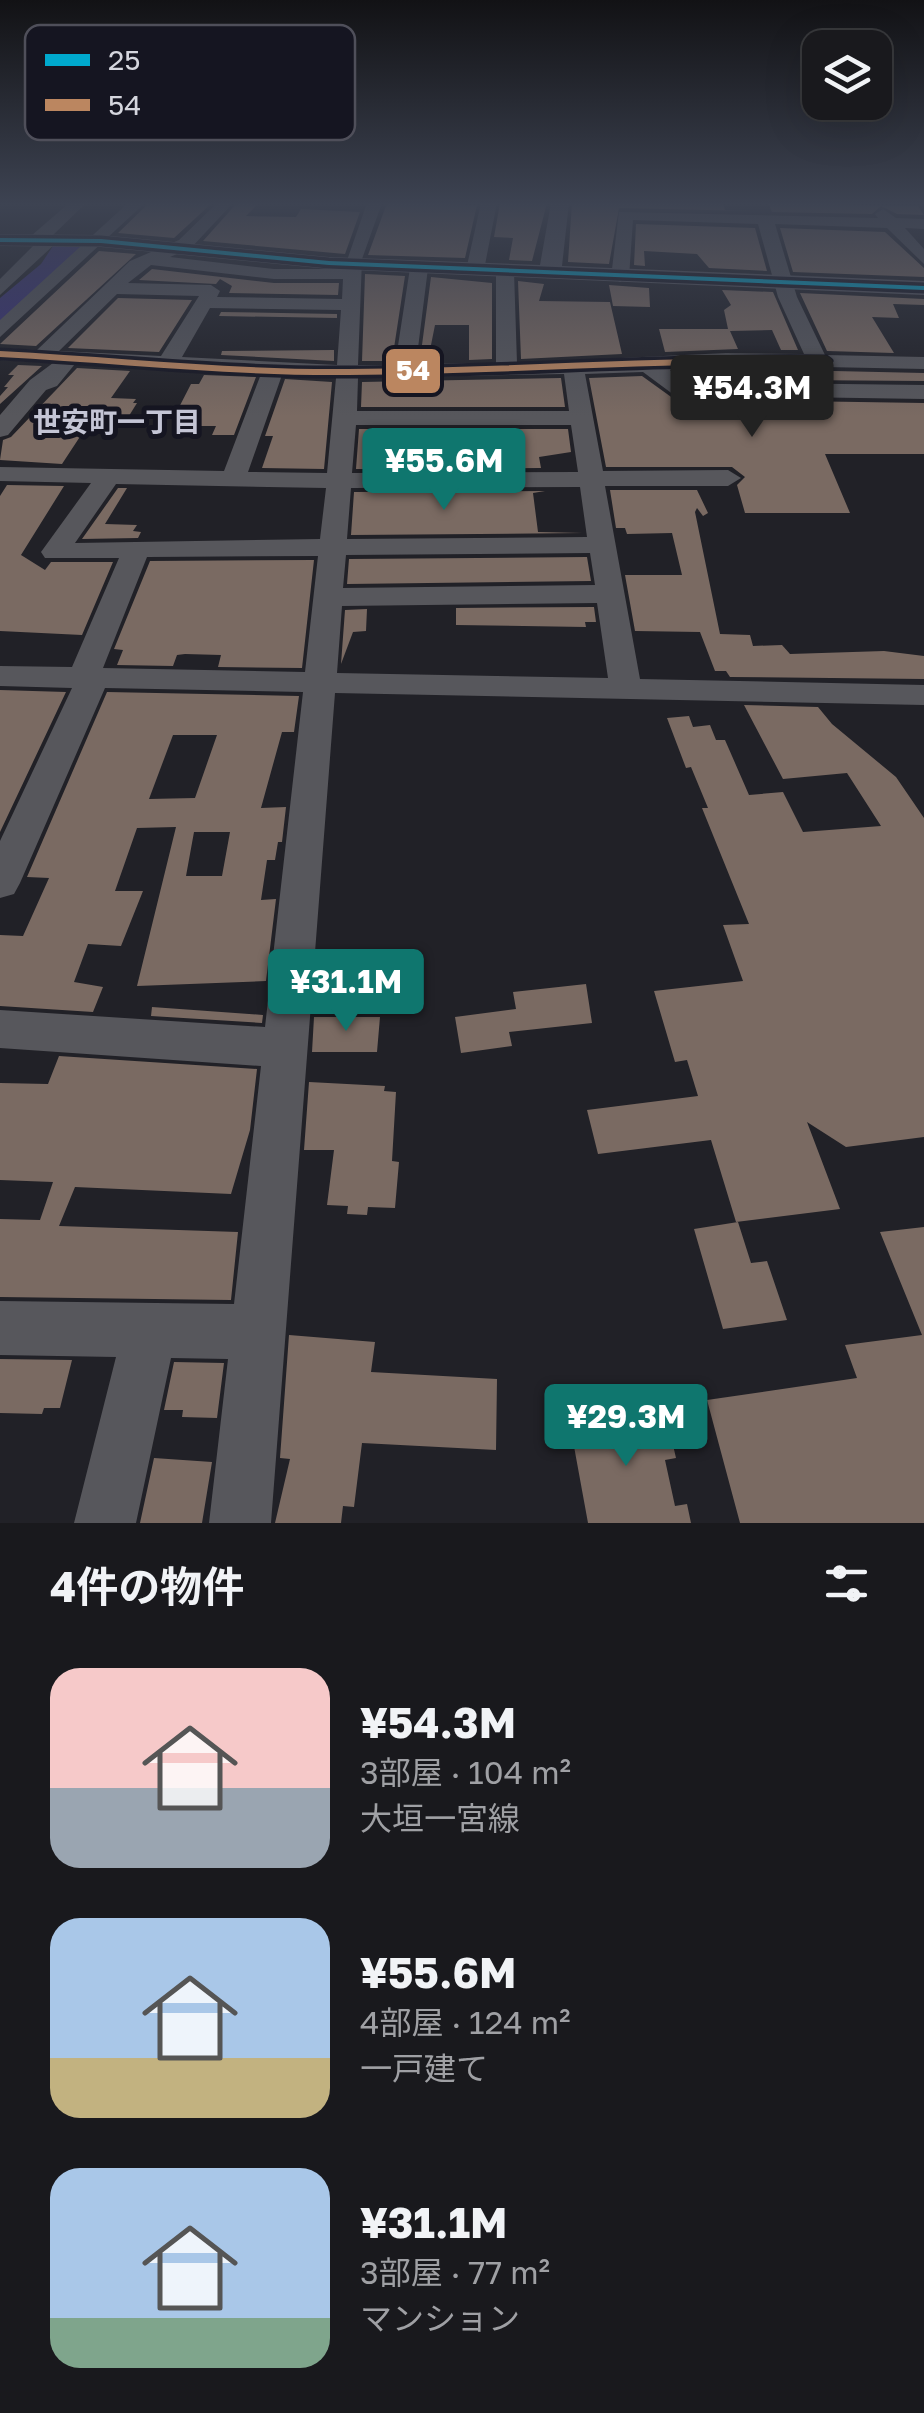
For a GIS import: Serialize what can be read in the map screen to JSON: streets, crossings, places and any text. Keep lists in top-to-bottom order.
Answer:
{
  "districts": ["世安町一丁目"],
  "lines": ["transit line 25", "transit line 54"],
  "legend": ["25", "54"],
  "page": {
    "price": [
      "¥54.3M",
      "¥55.6M",
      "¥31.1M",
      "¥29.3M"
    ],
    "heading": "4件の物件",
    "list": [
      {
        "name": "¥54.3M",
        "note": "3部屋 · 104 m² · 大垣一宮線"
      },
      {
        "name": "¥55.6M",
        "note": "4部屋 · 124 m² · 一戸建て"
      },
      {
        "name": "¥31.1M",
        "note": "3部屋 · 77 m² · マンション"
      }
    ]
  }
}
